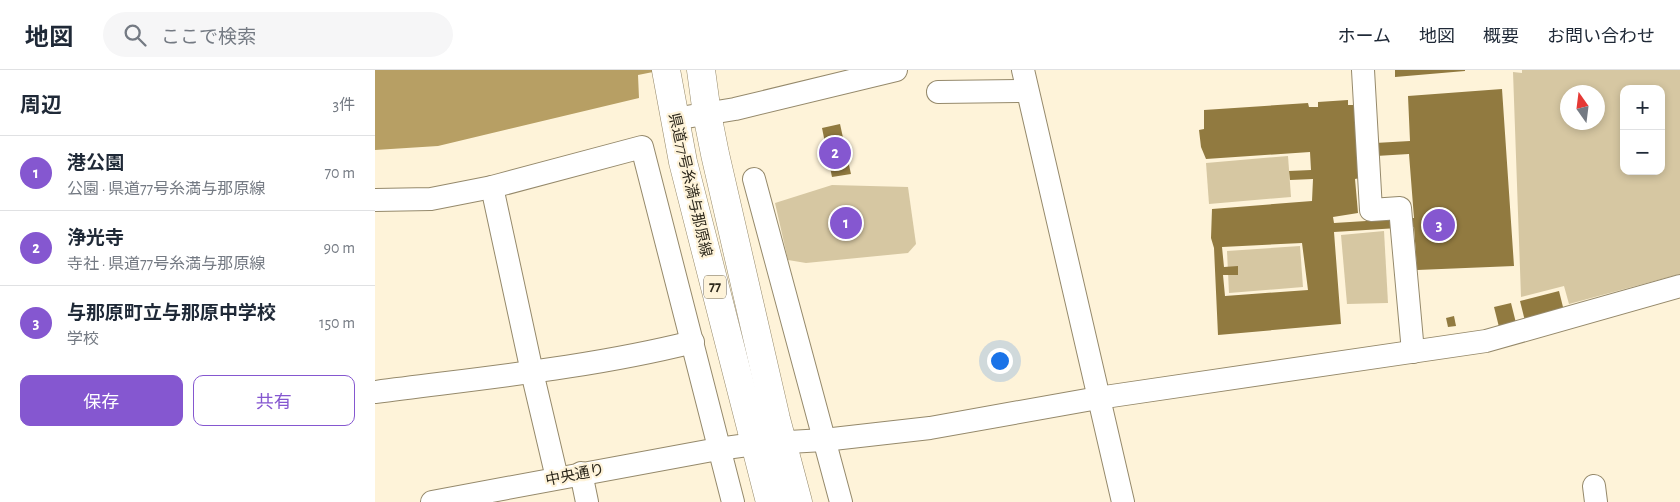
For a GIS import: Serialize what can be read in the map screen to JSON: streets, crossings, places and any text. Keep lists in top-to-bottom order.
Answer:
{
  "streets": {
    "main road": ["県道77号糸満与那原線", "77"],
    "street": ["中央通り"]
  },
  "crossings": [
    ["県道77号糸満与那原線", "中央通り"]
  ],
  "north": "top",
  "page": {
    "header": "地図",
    "search": "ここで検索",
    "nav": [
      "ホーム",
      "地図",
      "概要",
      "お問い合わせ"
    ],
    "heading": ["周辺", "3件"],
    "map_buttons": ["+", "−"],
    "list": [
      {
        "mark": "1",
        "name": "港公園",
        "note": "公園 · 県道77号糸満与那原線",
        "value": "70 m"
      },
      {
        "mark": "2",
        "name": "浄光寺",
        "note": "寺社 · 県道77号糸満与那原線",
        "value": "90 m"
      },
      {
        "mark": "3",
        "name": "与那原町立与那原中学校",
        "note": "学校",
        "value": "150 m"
      }
    ],
    "pins": ["2", "1", "3"],
    "buttons": ["保存", "共有"]
  }
}
